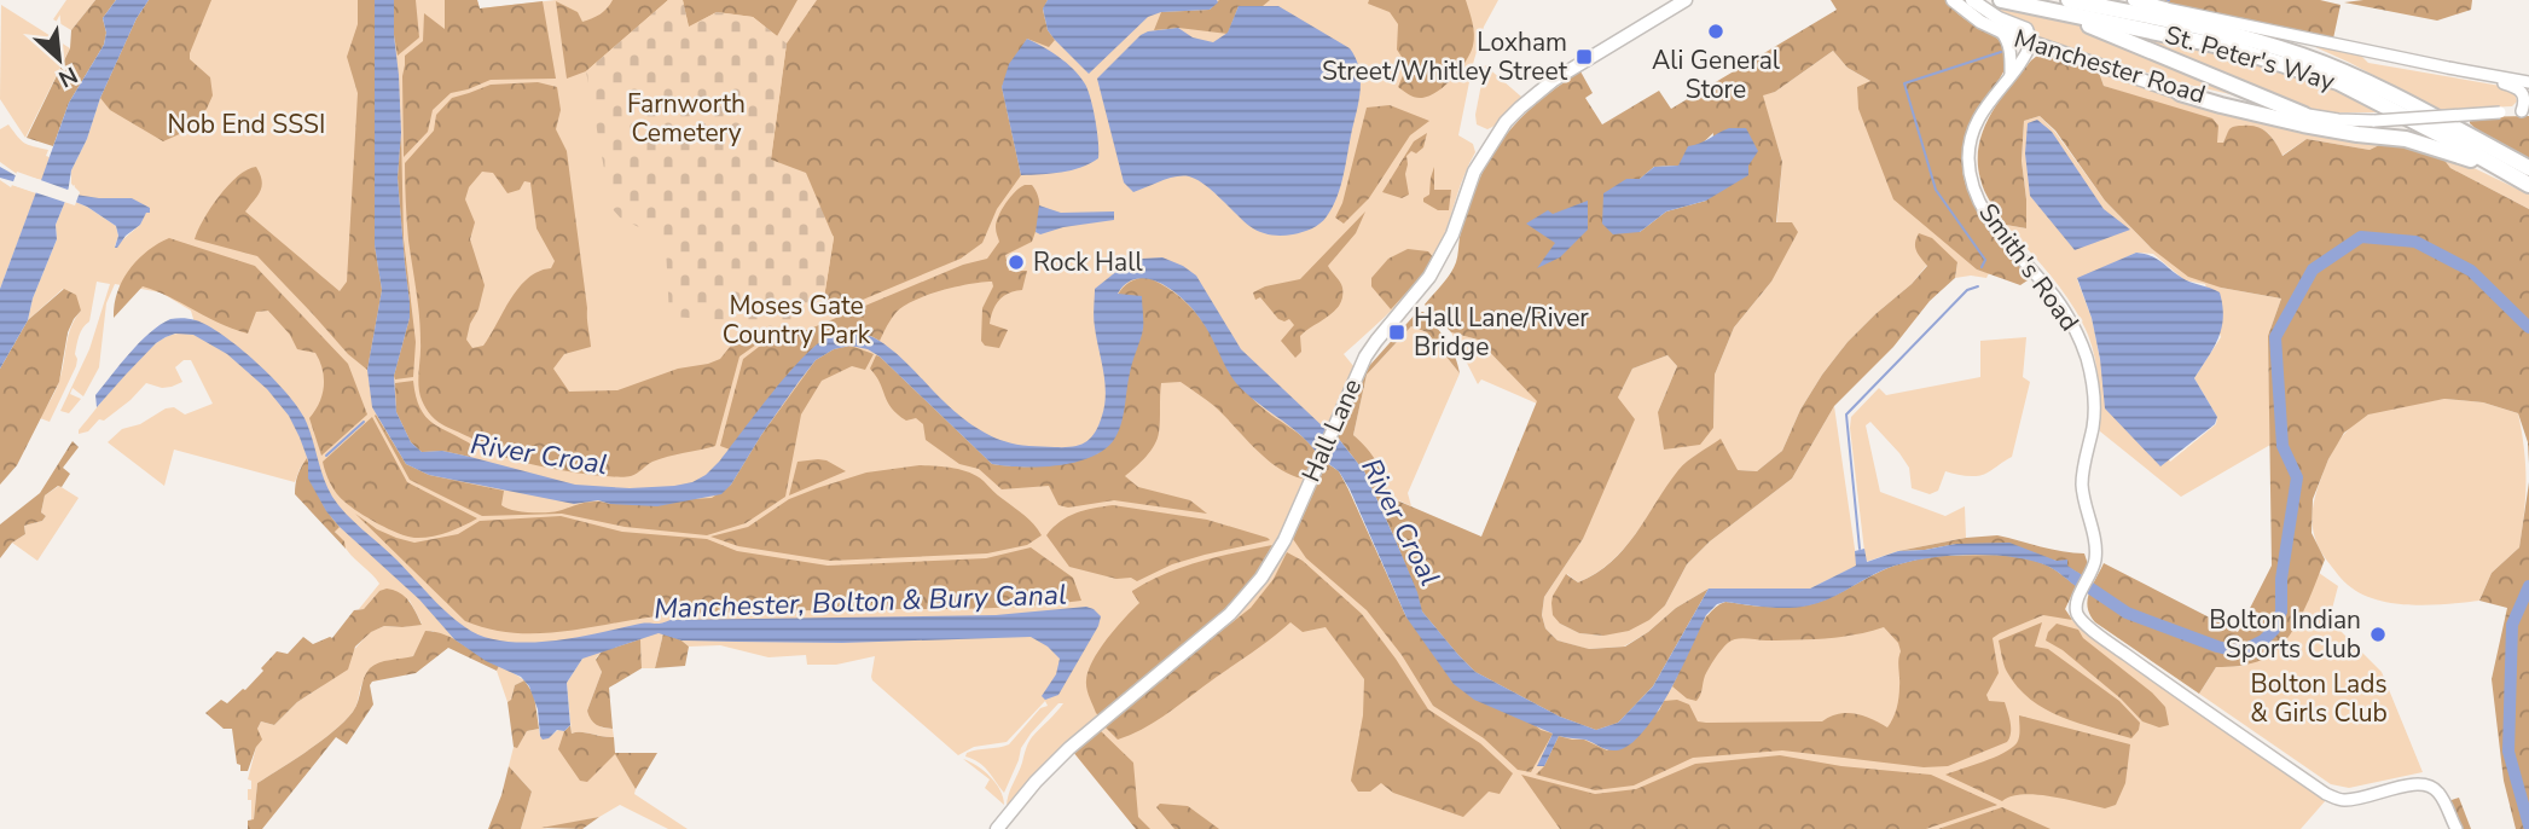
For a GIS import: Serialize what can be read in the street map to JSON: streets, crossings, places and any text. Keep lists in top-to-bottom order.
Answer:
{
  "streets": {
    "highway": ["St. Peter's Way"],
    "main road": ["Manchester Road", "Hall Lane"],
    "street": ["Smith's Road"]
  },
  "crossings": [
    ["Manchester Road", "Smith's Road"]
  ],
  "water": ["River Croal", "Manchester, Bolton & Bury Canal"],
  "parks": [
    "Farnworth Cemetery",
    "Nob End SSSI",
    "Moses Gate Country Park",
    "Bolton Lads & Girls Club"
  ],
  "places": {
    "other": ["Ali General Store", "Rock Hall", "Bolton Indian Sports Club"],
    "transit": ["Loxham Street/Whitley Street", "Hall Lane/River Bridge"]
  },
  "north": "bottom right"
}
